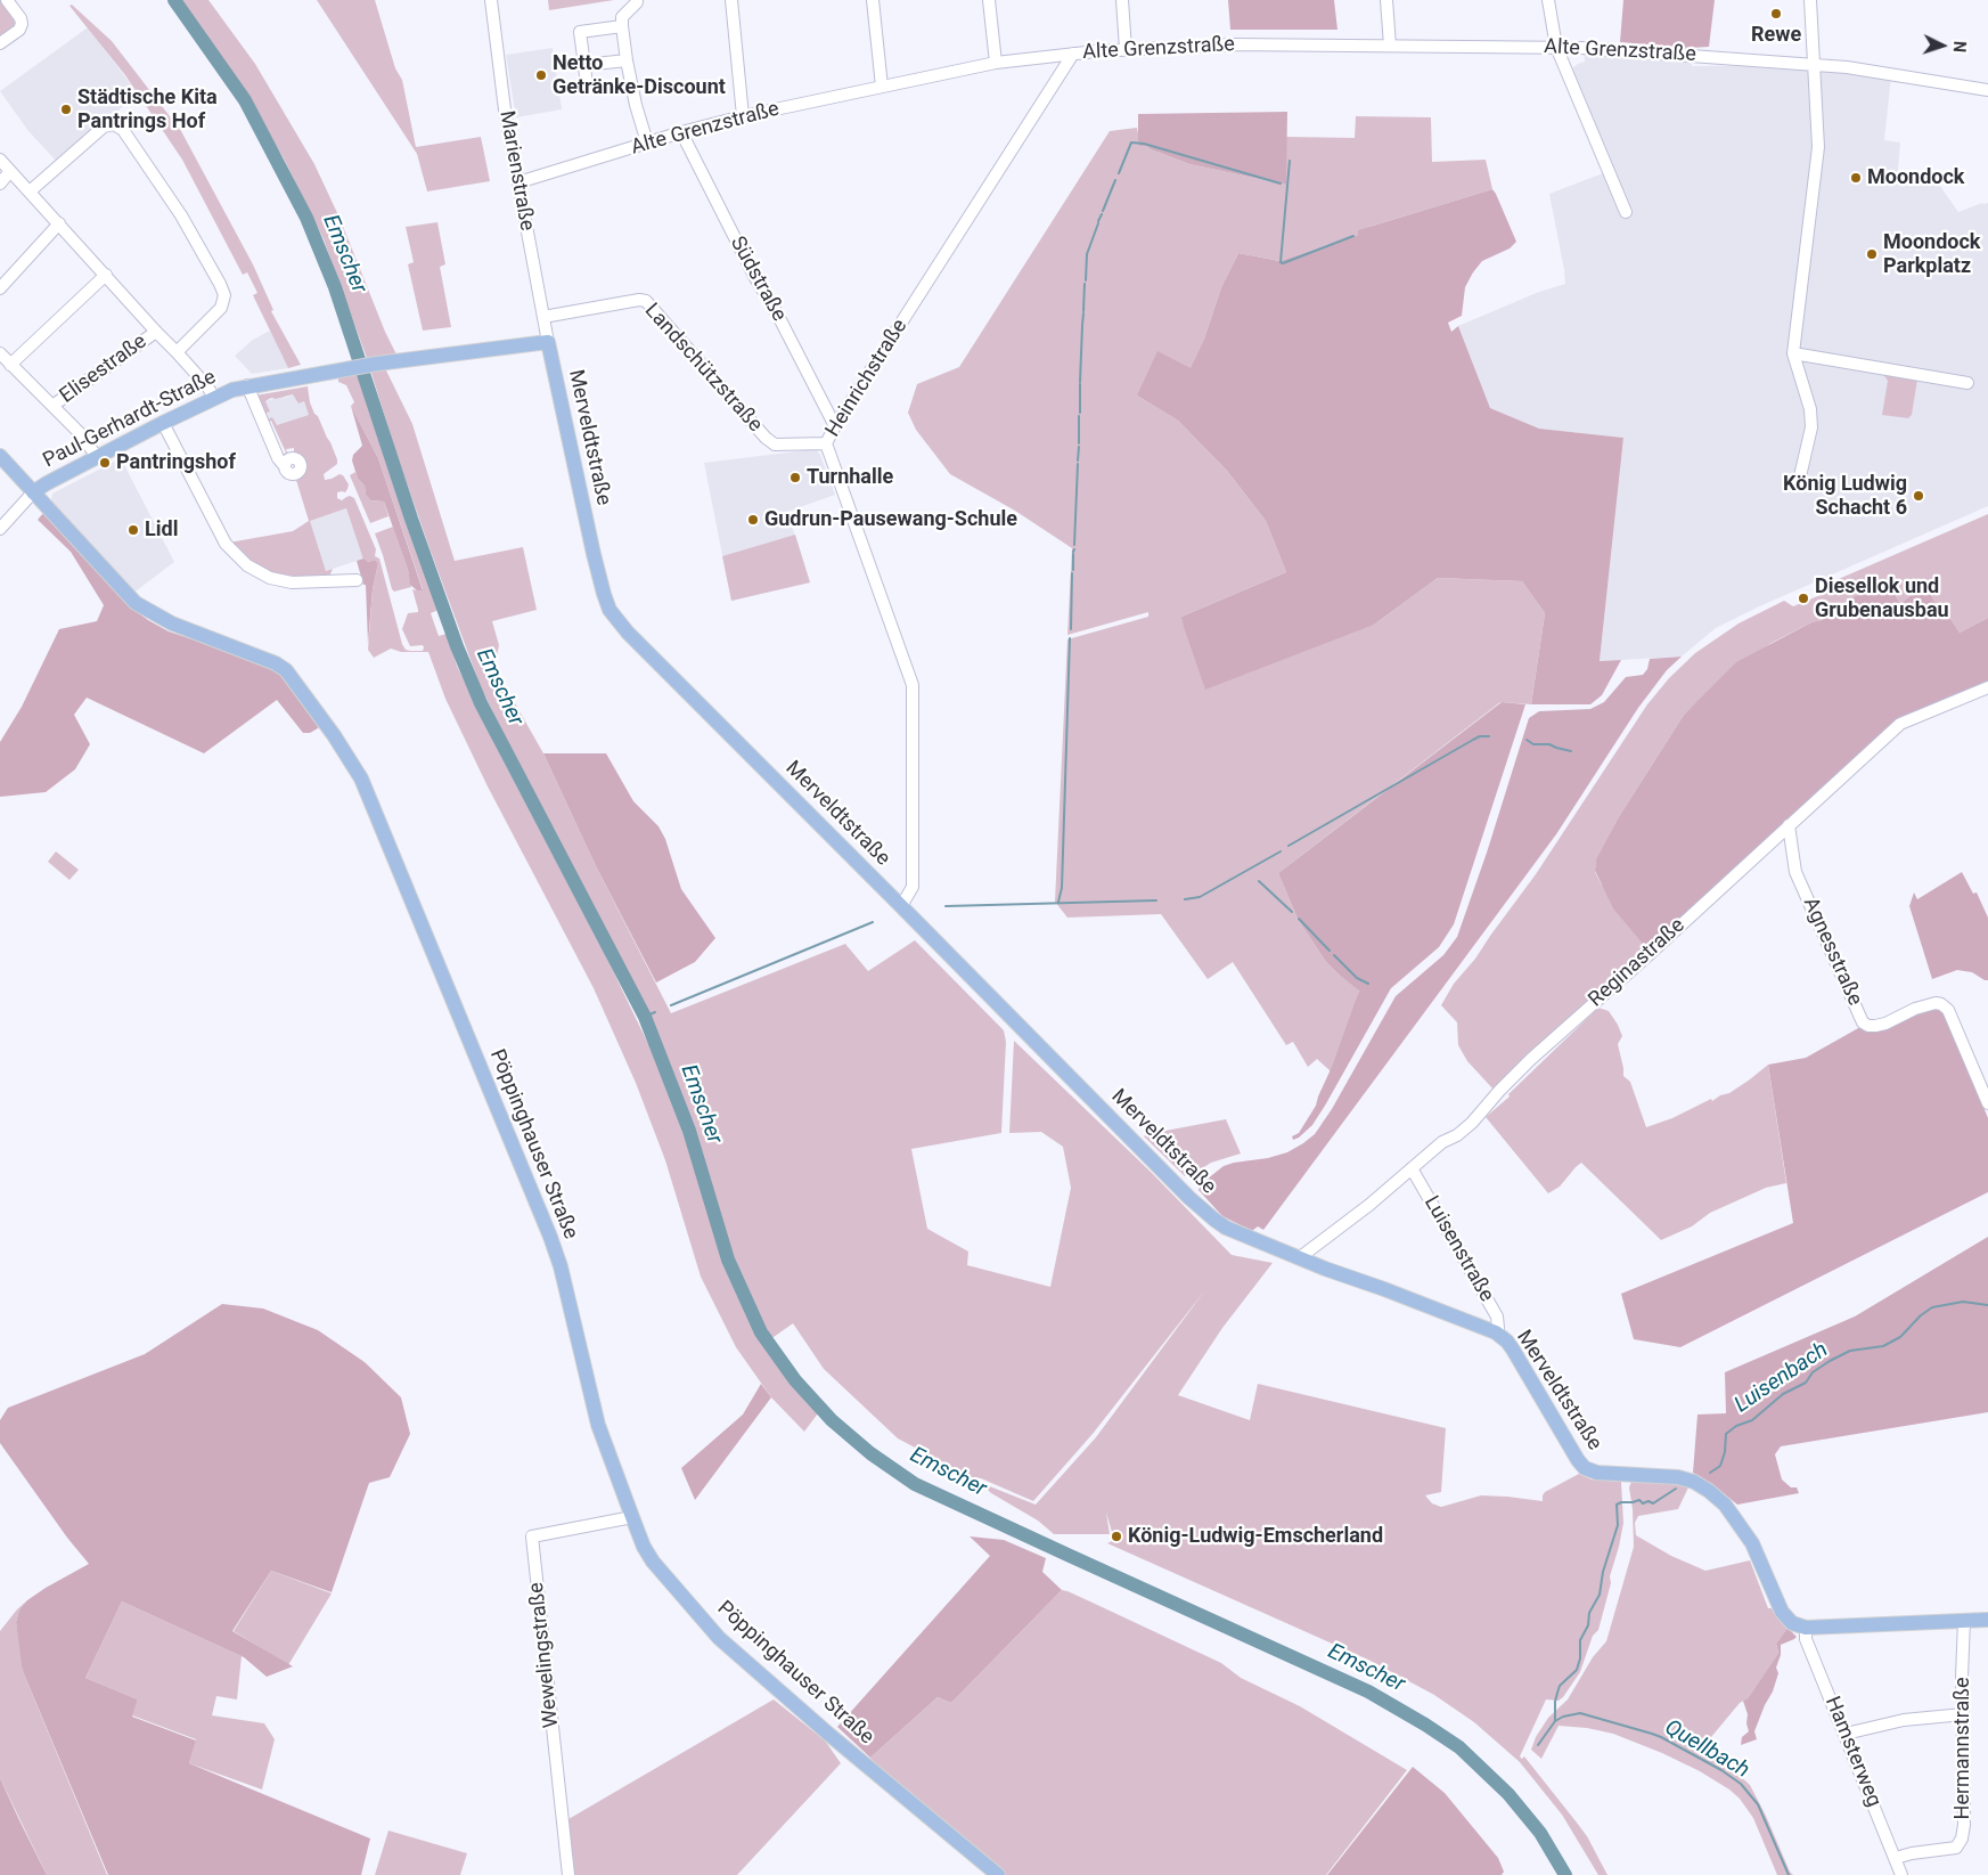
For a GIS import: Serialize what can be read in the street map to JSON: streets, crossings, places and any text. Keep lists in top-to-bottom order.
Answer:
{
  "streets": {
    "main road": ["Paul-Gerhardt-Straße", "Merveldtstraße", "Pöppinghauser Straße"],
    "street": [
      "Alte Grenzstraße",
      "Marienstraße",
      "Südstraße",
      "Landschützstraße",
      "Elisestraße",
      "Heinrichstraße",
      "Agnesstraße",
      "Reginastraße",
      "Luisenstraße",
      "Wewelingstraße",
      "Hermannstraße",
      "Hamsterweg"
    ]
  },
  "crossings": [
    ["Alte Grenzstraße", "Marienstraße"],
    ["Alte Grenzstraße", "Südstraße"],
    ["Alte Grenzstraße", "Heinrichstraße"],
    ["Marienstraße", "Landschützstraße"],
    ["Marienstraße", "Paul-Gerhardt-Straße"],
    ["Marienstraße", "Merveldtstraße"],
    ["Südstraße", "Heinrichstraße"],
    ["Landschützstraße", "Heinrichstraße"],
    ["Heinrichstraße", "Merveldtstraße"],
    ["Paul-Gerhardt-Straße", "Merveldtstraße"],
    ["Paul-Gerhardt-Straße", "Pöppinghauser Straße"],
    ["Merveldtstraße", "Reginastraße"],
    ["Merveldtstraße", "Luisenstraße"],
    ["Merveldtstraße", "Hamsterweg"],
    ["Agnesstraße", "Reginastraße"],
    ["Reginastraße", "Luisenstraße"],
    ["Pöppinghauser Straße", "Wewelingstraße"],
    ["Hermannstraße", "Hamsterweg"]
  ],
  "water": ["Emscher", "Luisenbach", "Quellbach"],
  "places": [
    "Rewe",
    "Netto Getränke-Discount",
    "Städtische Kita Pantrings Hof",
    "Moondock",
    "Moondock Parkplatz",
    "Pantringshof",
    "Turnhalle",
    "König Ludwig Schacht 6",
    "Gudrun-Pausewang-Schule",
    "Lidl",
    "Diesellok und Grubenausbau",
    "König-Ludwig-Emscherland"
  ],
  "north": "right"
}
